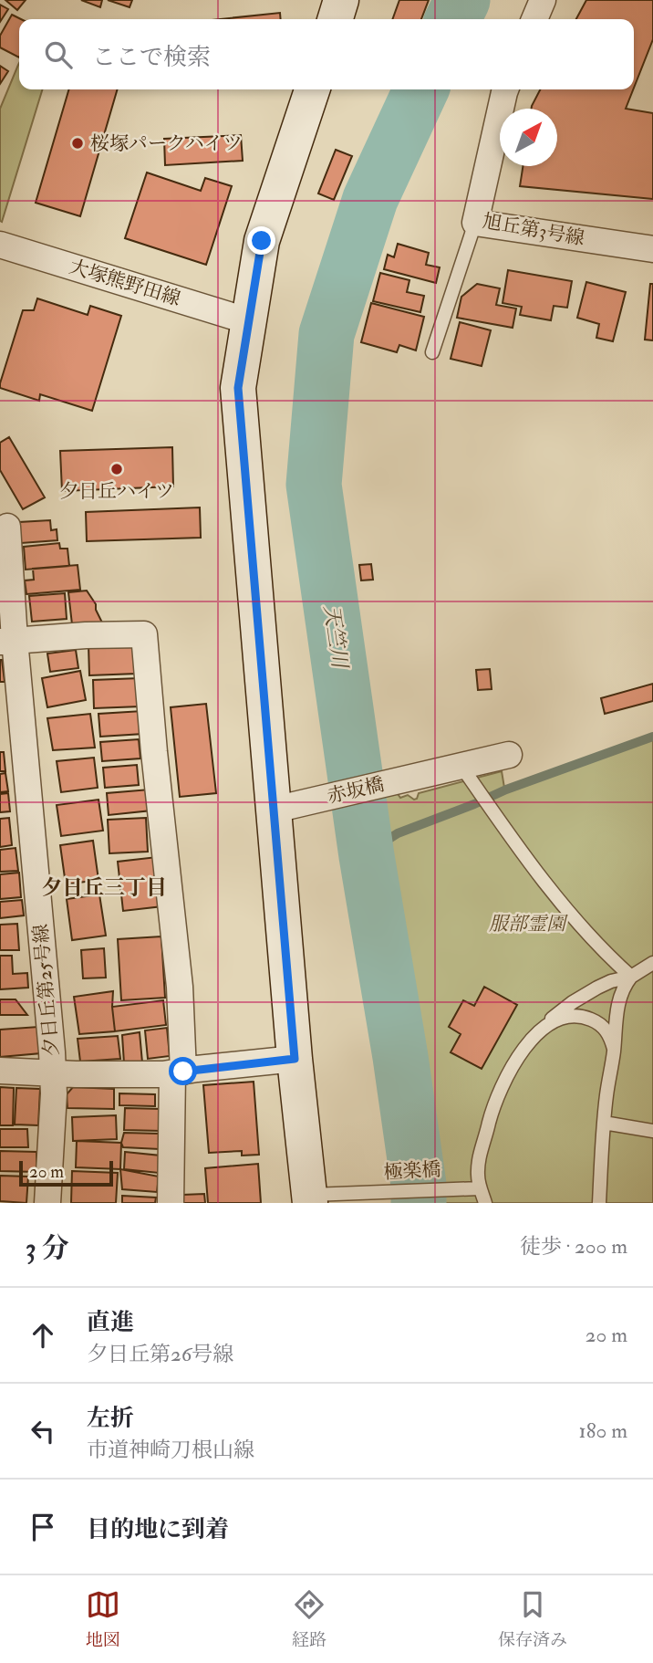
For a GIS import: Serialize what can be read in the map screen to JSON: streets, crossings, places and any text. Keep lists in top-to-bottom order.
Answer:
{
  "streets": {
    "street": [
      "旭丘第3号線",
      "大塚熊野田線",
      "赤坂橋",
      "夕日丘第25号線"
    ],
    "lane": ["極楽橋"]
  },
  "districts": ["夕日丘三丁目"],
  "water": ["天竺川"],
  "parks": ["服部霊園"],
  "places": ["桜塚パークハイツ", "夕日丘ハイツ"],
  "scale_bar": "20 m",
  "north": "top right",
  "page": {
    "search": "ここで検索",
    "scale": "20 m",
    "heading": ["3 分", "徒歩 · 200 m"],
    "list": [
      ["直進", "夕日丘第26号線", "20 m"],
      ["左折", "市道神崎刀根山線", "180 m"],
      "目的地に到着"
    ],
    "nav": ["地図", "経路", "保存済み"]
  }
}
